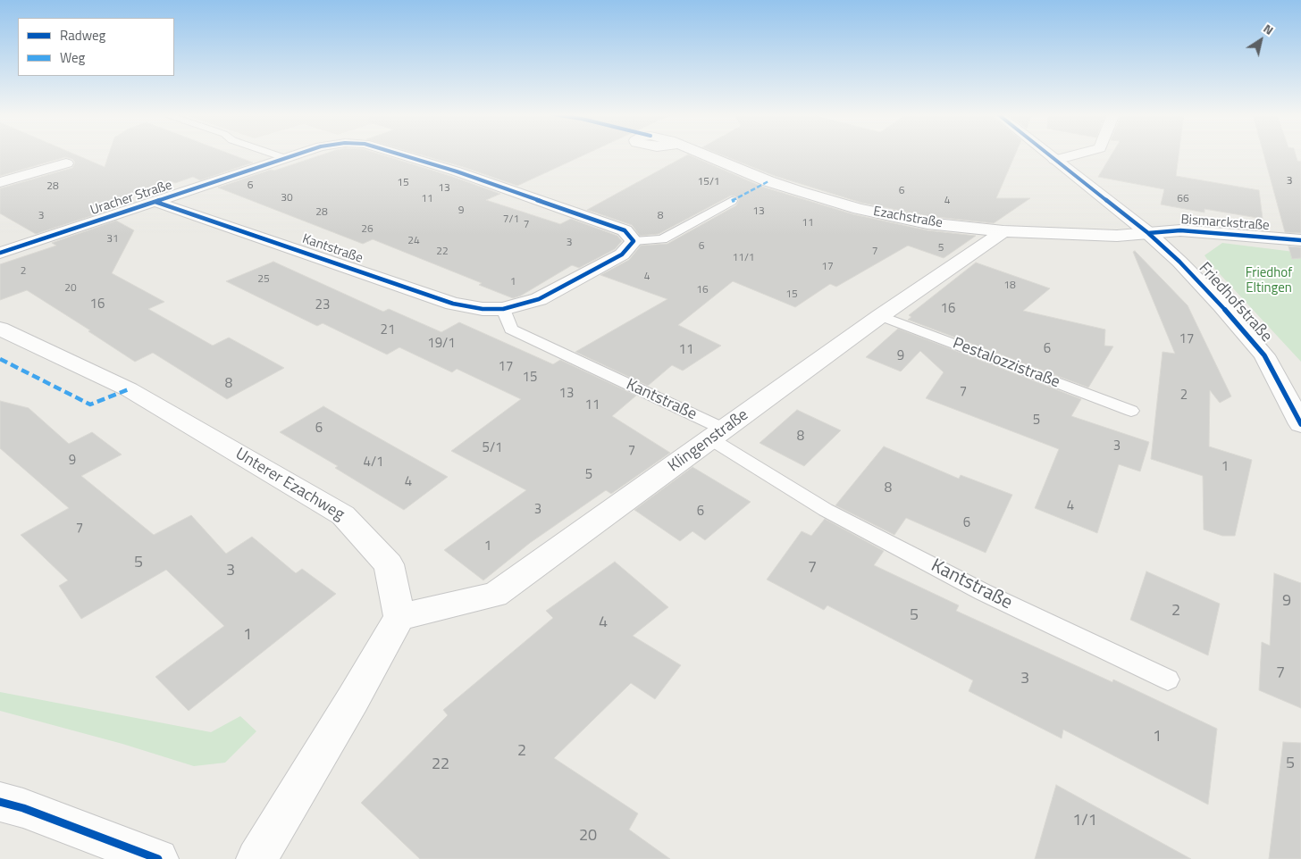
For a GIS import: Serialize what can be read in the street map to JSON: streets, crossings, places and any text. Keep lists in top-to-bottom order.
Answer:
{
  "streets": {
    "street": [
      "Uracher Straße",
      "Ezachstraße",
      "Bismarckstraße",
      "Kantstraße",
      "Friedhofstraße",
      "Klingenstraße",
      "Unterer Ezachweg"
    ],
    "lane": ["Pestalozzistraße"]
  },
  "crossings": [
    ["Uracher Straße", "Kantstraße"],
    ["Ezachstraße", "Bismarckstraße"],
    ["Ezachstraße", "Friedhofstraße"],
    ["Ezachstraße", "Klingenstraße"],
    ["Bismarckstraße", "Friedhofstraße"],
    ["Kantstraße", "Klingenstraße"],
    ["Pestalozzistraße", "Klingenstraße"],
    ["Klingenstraße", "Unterer Ezachweg"]
  ],
  "parks": ["Friedhof Eltingen"],
  "house_numbers": [
    "3",
    "15/1",
    "15",
    "6",
    "28",
    "13",
    "6",
    "30",
    "11",
    "66",
    "4",
    "9",
    "13",
    "28",
    "3",
    "8",
    "7/1",
    "11",
    "7",
    "26",
    "31",
    "24",
    "3",
    "6",
    "5",
    "22",
    "7",
    "11/1",
    "17",
    "2",
    "4",
    "25",
    "1",
    "18",
    "20",
    "16",
    "15",
    "16",
    "23",
    "16",
    "21",
    "17",
    "19/1",
    "6",
    "11",
    "9",
    "17",
    "15",
    "8",
    "7",
    "13",
    "2",
    "11",
    "5",
    "6",
    "8",
    "3",
    "5/1",
    "7",
    "9",
    "4/1",
    "1",
    "5",
    "4",
    "8",
    "4",
    "3",
    "6",
    "6",
    "7",
    "1",
    "5",
    "7",
    "3",
    "9",
    "2",
    "5",
    "4",
    "1",
    "7",
    "3",
    "1",
    "2",
    "5",
    "22",
    "1/1",
    "20"
  ],
  "legend": ["Radweg", "Weg"],
  "north": "top right"
}
